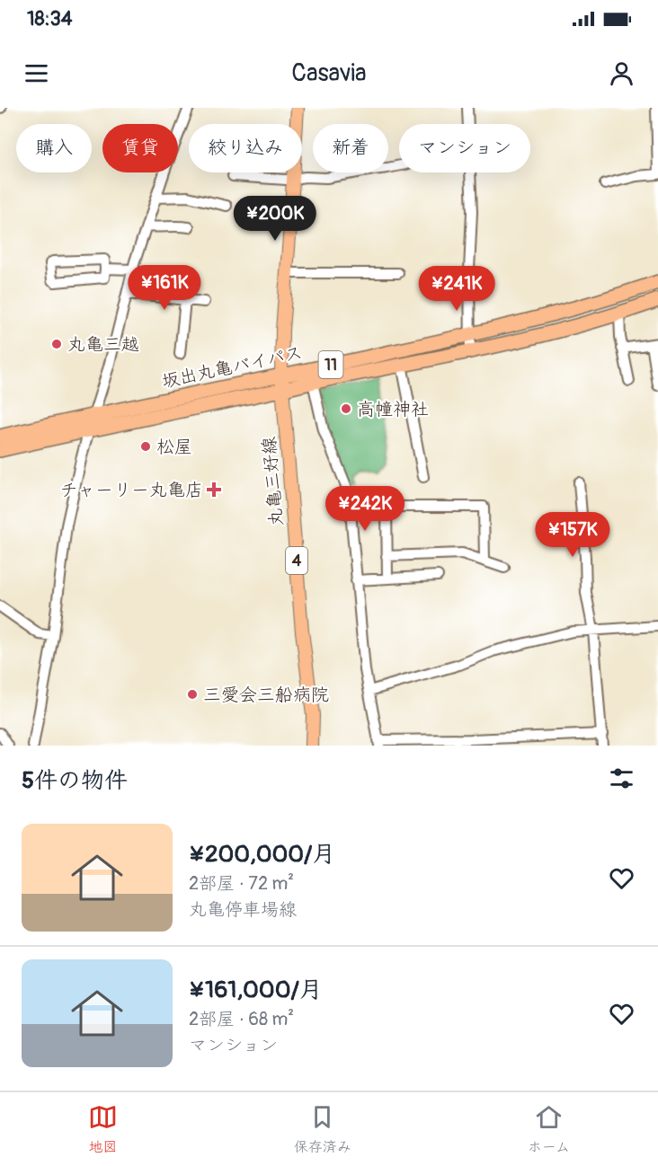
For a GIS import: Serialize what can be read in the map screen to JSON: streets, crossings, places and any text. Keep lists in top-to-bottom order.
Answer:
{
  "streets": {
    "highway": ["11", "坂出丸亀バイパス"],
    "main road": ["丸亀三好線", "4"]
  },
  "crossings": [
    ["坂出丸亀バイパス", "丸亀三好線"]
  ],
  "places": {
    "other": [
      "丸亀三越",
      "高幢神社",
      "松屋",
      "三愛会三船病院"
    ],
    "health": ["チャーリー丸亀店"]
  },
  "page": {
    "status": "18:34",
    "header": "Casavia",
    "chip": [
      "購入",
      "賃貸",
      "絞り込み",
      "新着",
      "マンション"
    ],
    "price": [
      "¥200K",
      "¥161K",
      "¥241K",
      "¥242K",
      "¥157K"
    ],
    "heading": "5件の物件",
    "list": [
      {
        "name": "¥200,000/月",
        "note": "2部屋 · 72 m² · 丸亀停車場線"
      },
      {
        "name": "¥161,000/月",
        "note": "2部屋 · 68 m² · マンション"
      }
    ],
    "tabs": ["地図", "保存済み", "ホーム"]
  }
}
